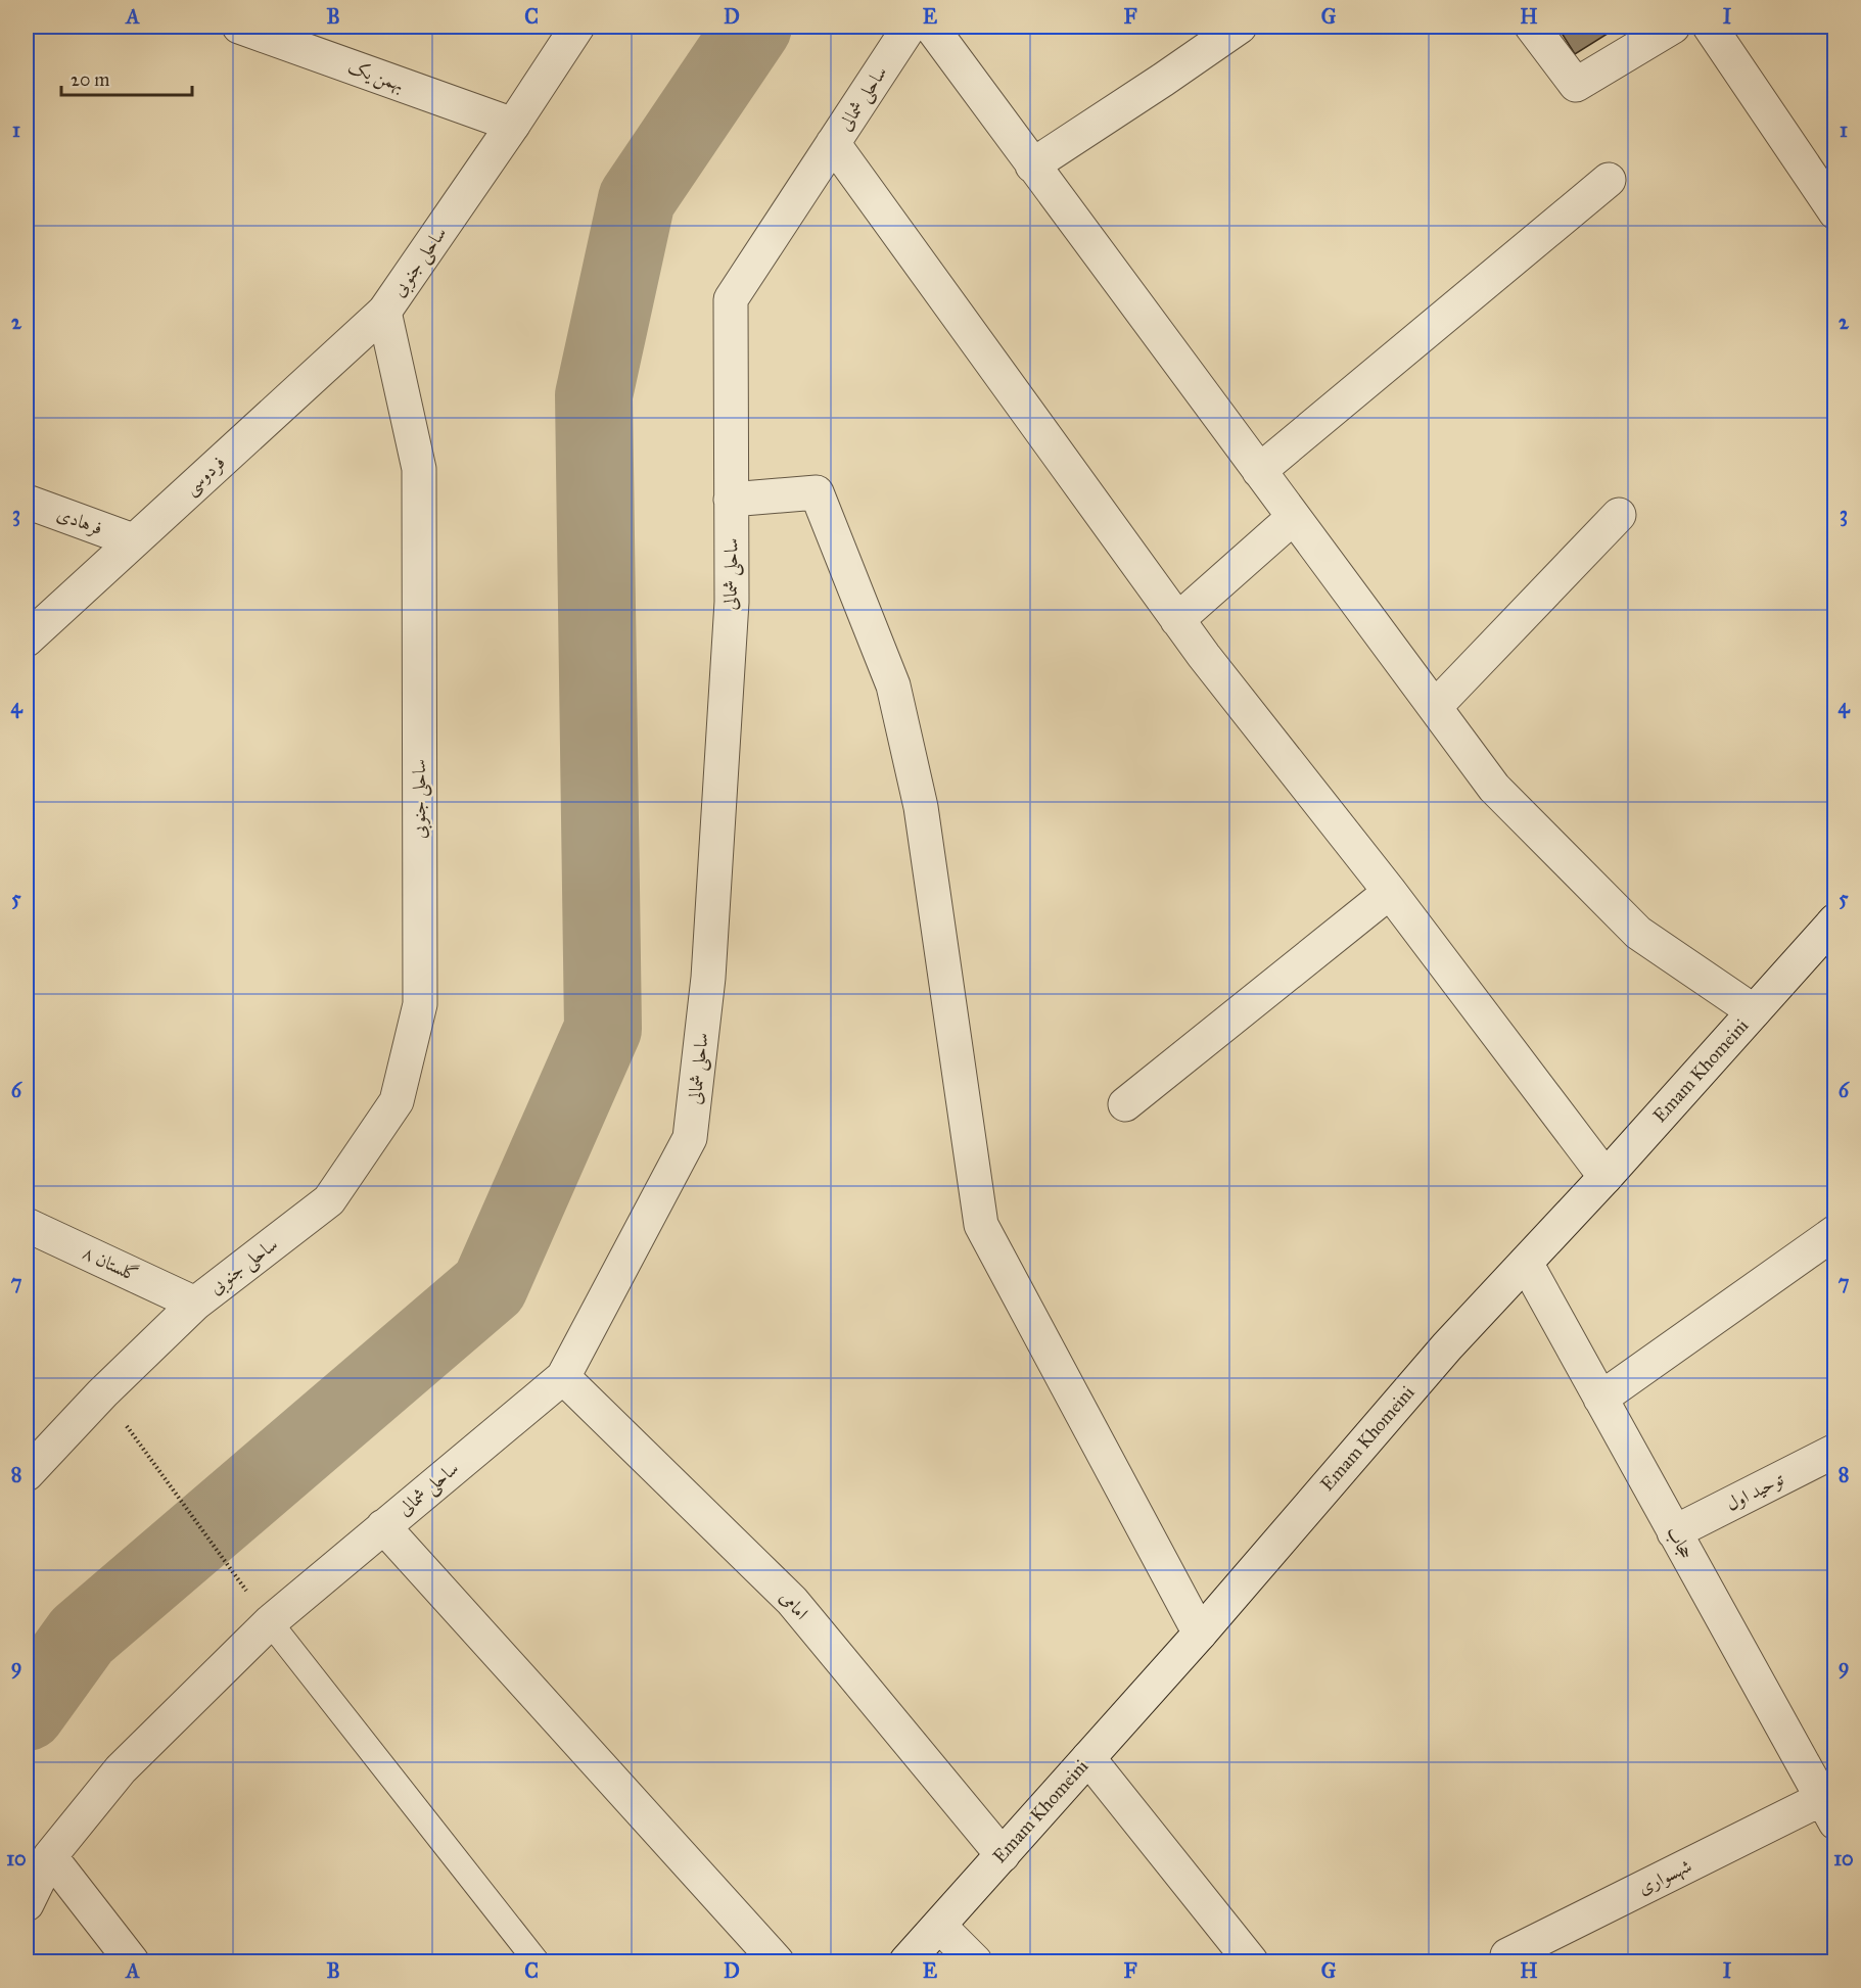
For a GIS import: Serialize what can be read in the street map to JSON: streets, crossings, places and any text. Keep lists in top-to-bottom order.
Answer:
{
  "streets": {
    "street": [
      "بهمن یک",
      "ساحلی شمالی",
      "ساحلی جنوبی",
      "فردوسی",
      "فرهادی",
      "Emam Khomeini",
      "گلستان ۸",
      "توحید اول",
      "حجاب",
      "امامی",
      "شهسواری"
    ]
  },
  "crossings": [
    ["بهمن یک", "ساحلی جنوبی"],
    ["ساحلی شمالی", "امامی"],
    ["ساحلی جنوبی", "فردوسی"],
    ["ساحلی جنوبی", "گلستان ۸"],
    ["فردوسی", "فرهادی"],
    ["Emam Khomeini", "حجاب"],
    ["Emam Khomeini", "امامی"],
    ["توحید اول", "حجاب"],
    ["حجاب", "شهسواری"]
  ],
  "scale_bar": "20 m",
  "grid": {
    "columns": [
      "A",
      "B",
      "C",
      "D",
      "E",
      "F",
      "G",
      "H",
      "I"
    ],
    "rows": [
      "1",
      "2",
      "3",
      "4",
      "5",
      "6",
      "7",
      "8",
      "9",
      "10"
    ]
  }
}
